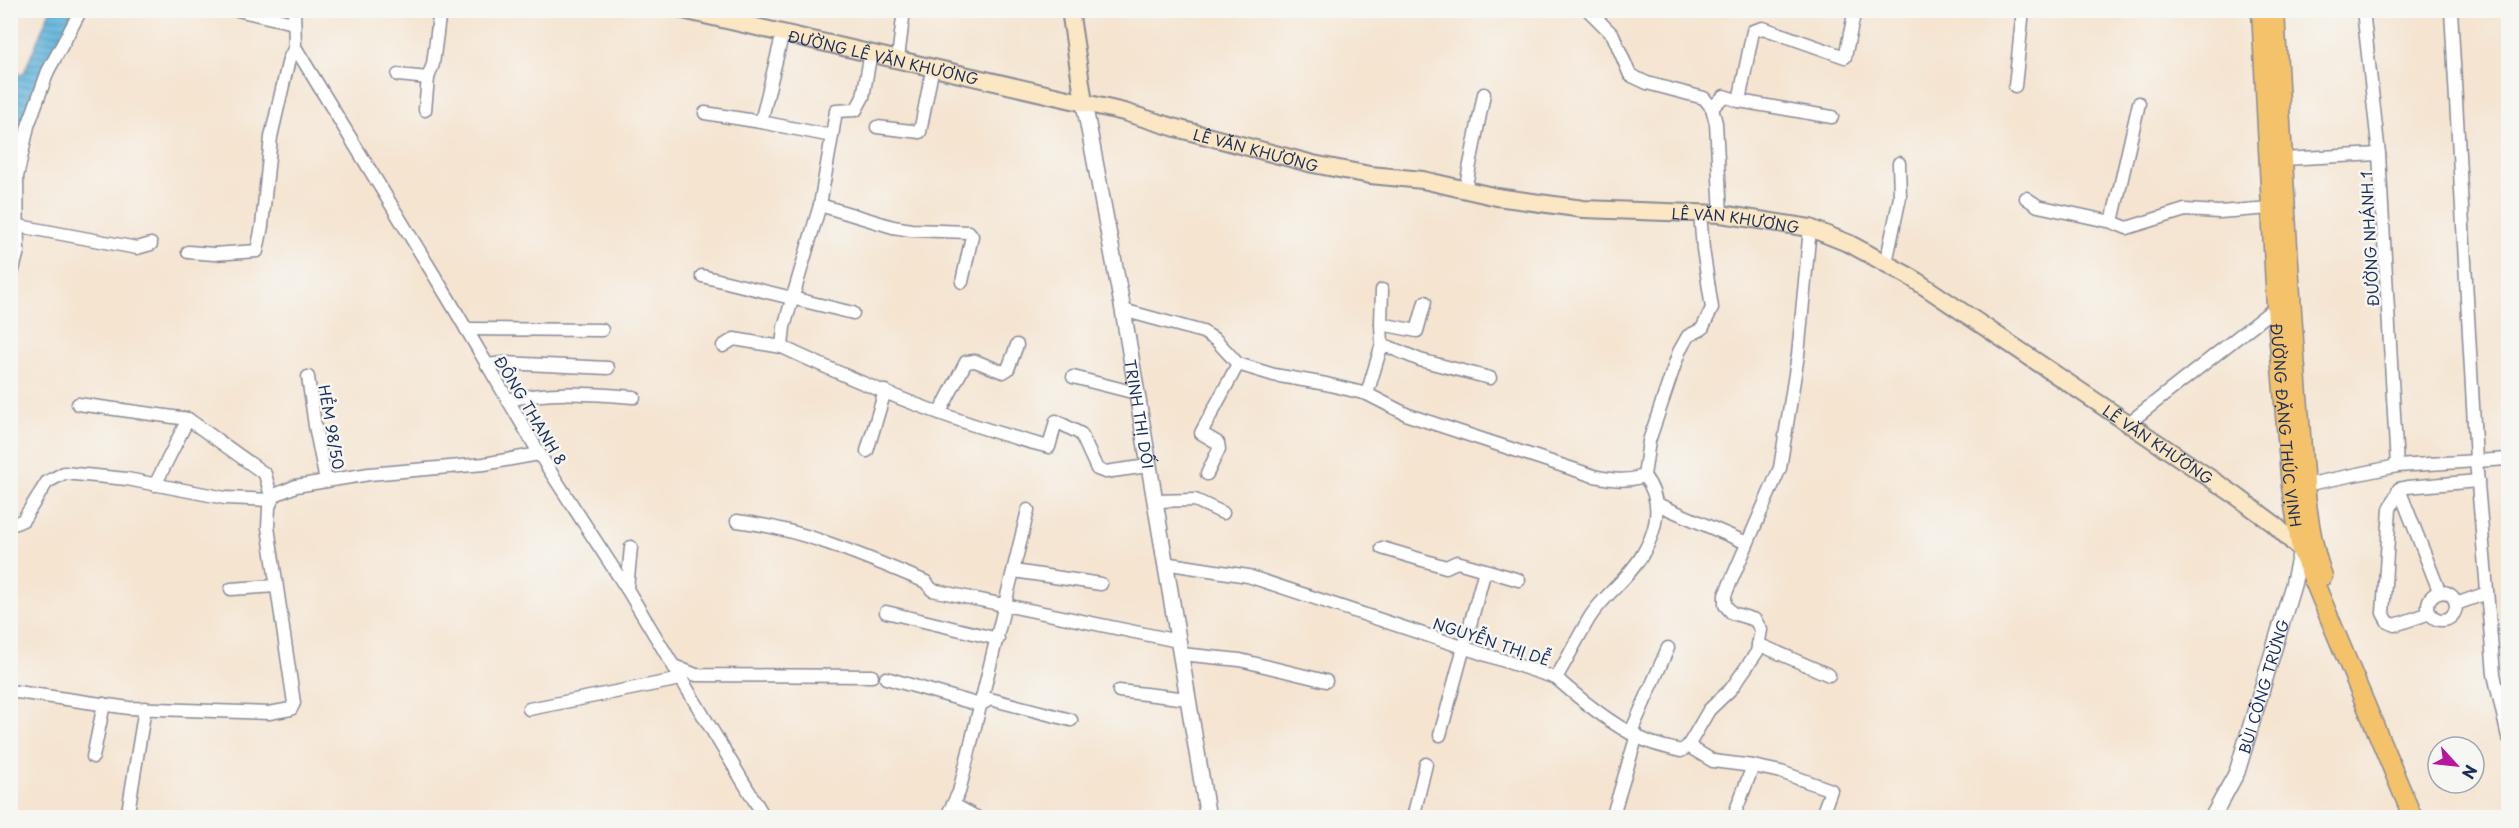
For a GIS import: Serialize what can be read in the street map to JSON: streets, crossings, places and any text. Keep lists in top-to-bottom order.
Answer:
{
  "streets": {
    "main road": [
      "ĐƯỜNG LÊ VĂN KHƯƠNG",
      "LÊ VĂN KHƯƠNG",
      "TRỊNH THỊ DỐI",
      "ĐƯỜNG ĐẶNG THÚC VỊNH"
    ],
    "street": [
      "ĐƯỜNG NHÁNH 1",
      "ĐÔNG THẠNH 8",
      "HẺM 98/50",
      "NGUYỄN THỊ DỄ",
      "BÙI CÔNG TRỪNG"
    ]
  },
  "crossings": [
    ["ĐƯỜNG LÊ VĂN KHƯƠNG", "LÊ VĂN KHƯƠNG"],
    ["ĐƯỜNG LÊ VĂN KHƯƠNG", "TRỊNH THỊ DỐI"],
    ["LÊ VĂN KHƯƠNG", "TRỊNH THỊ DỐI"],
    ["LÊ VĂN KHƯƠNG", "ĐƯỜNG ĐẶNG THÚC VỊNH"],
    ["LÊ VĂN KHƯƠNG", "BÙI CÔNG TRỪNG"],
    ["TRỊNH THỊ DỐI", "NGUYỄN THỊ DỄ"],
    ["ĐƯỜNG ĐẶNG THÚC VỊNH", "BÙI CÔNG TRỪNG"]
  ],
  "north": "bottom right"
}
